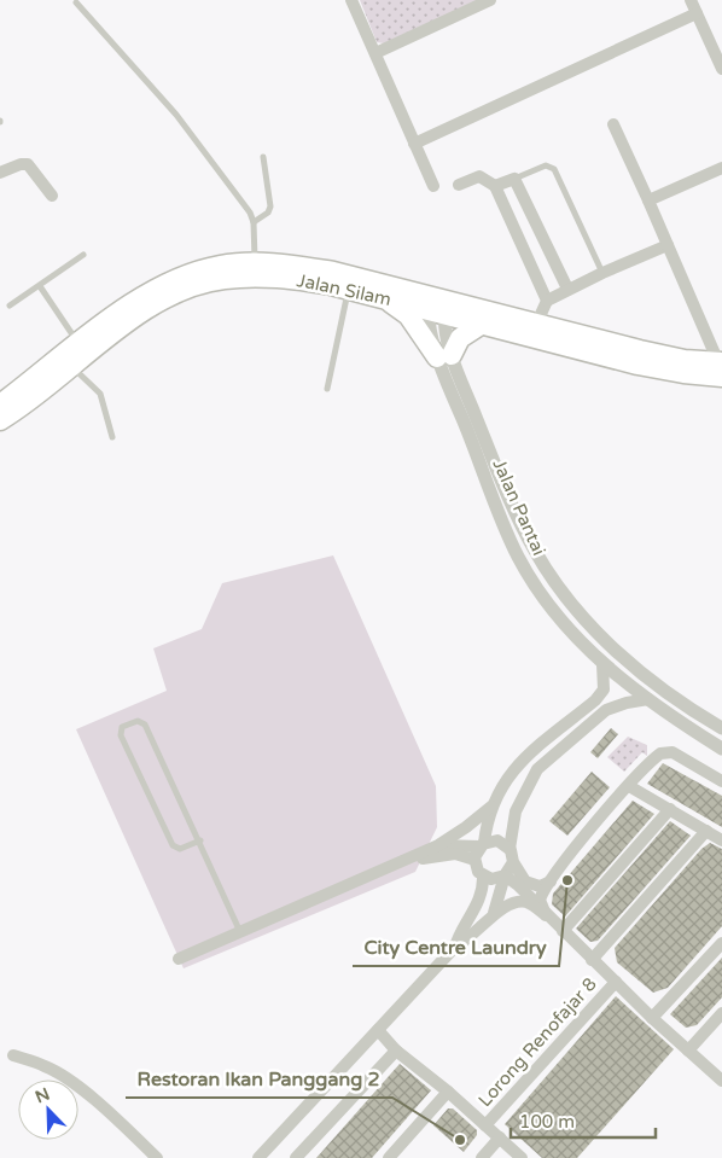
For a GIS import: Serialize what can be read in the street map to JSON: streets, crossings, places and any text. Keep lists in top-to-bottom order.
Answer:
{
  "streets": {
    "highway": ["Jalan Silam"],
    "street": ["Jalan Pantai", "Lorong Renofajar 8"]
  },
  "crossings": [
    ["Jalan Silam", "Jalan Pantai"]
  ],
  "places": ["City Centre Laundry", "Restoran Ikan Panggang 2"],
  "scale_bar": "100 m",
  "north": "top left"
}
